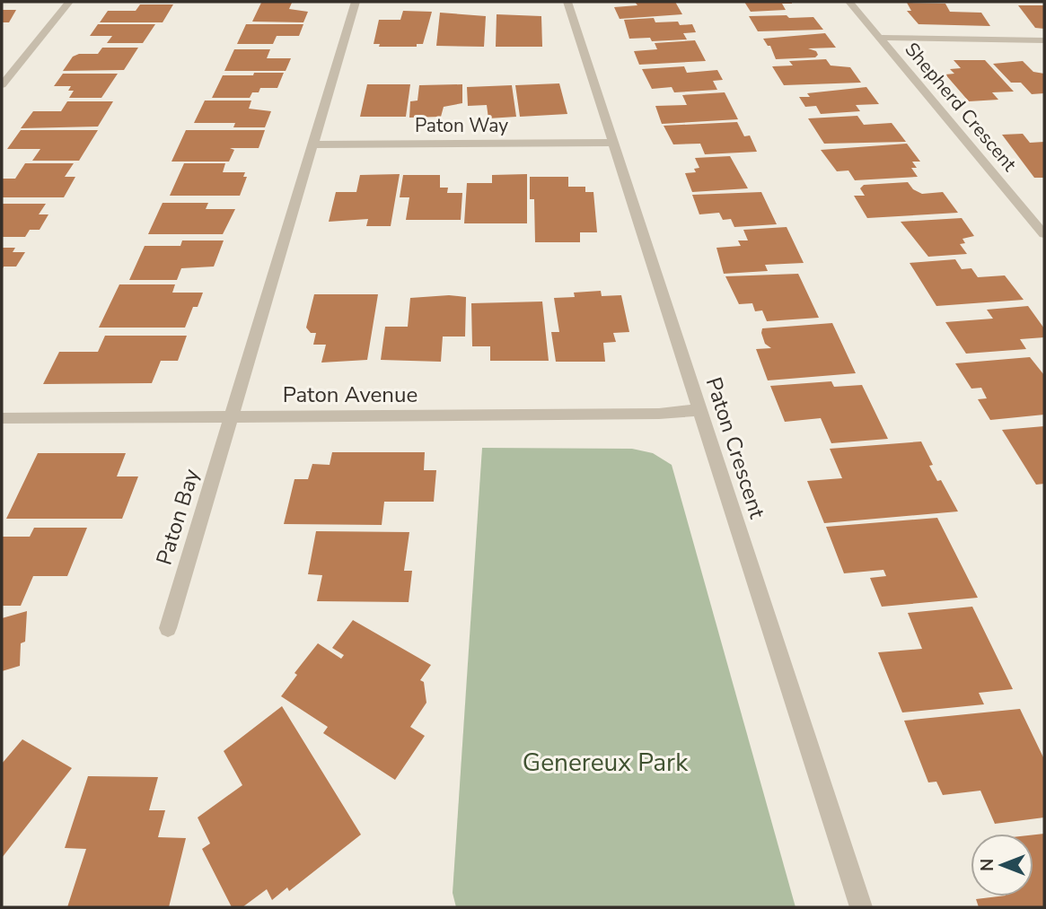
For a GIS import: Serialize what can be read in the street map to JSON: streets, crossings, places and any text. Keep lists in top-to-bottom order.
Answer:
{
  "streets": {
    "street": [
      "Shepherd Crescent",
      "Paton Way",
      "Paton Avenue",
      "Paton Crescent",
      "Paton Bay"
    ]
  },
  "crossings": [
    ["Paton Way", "Paton Crescent"],
    ["Paton Avenue", "Paton Crescent"],
    ["Paton Avenue", "Paton Bay"]
  ],
  "parks": ["Genereux Park"],
  "north": "left"
}
